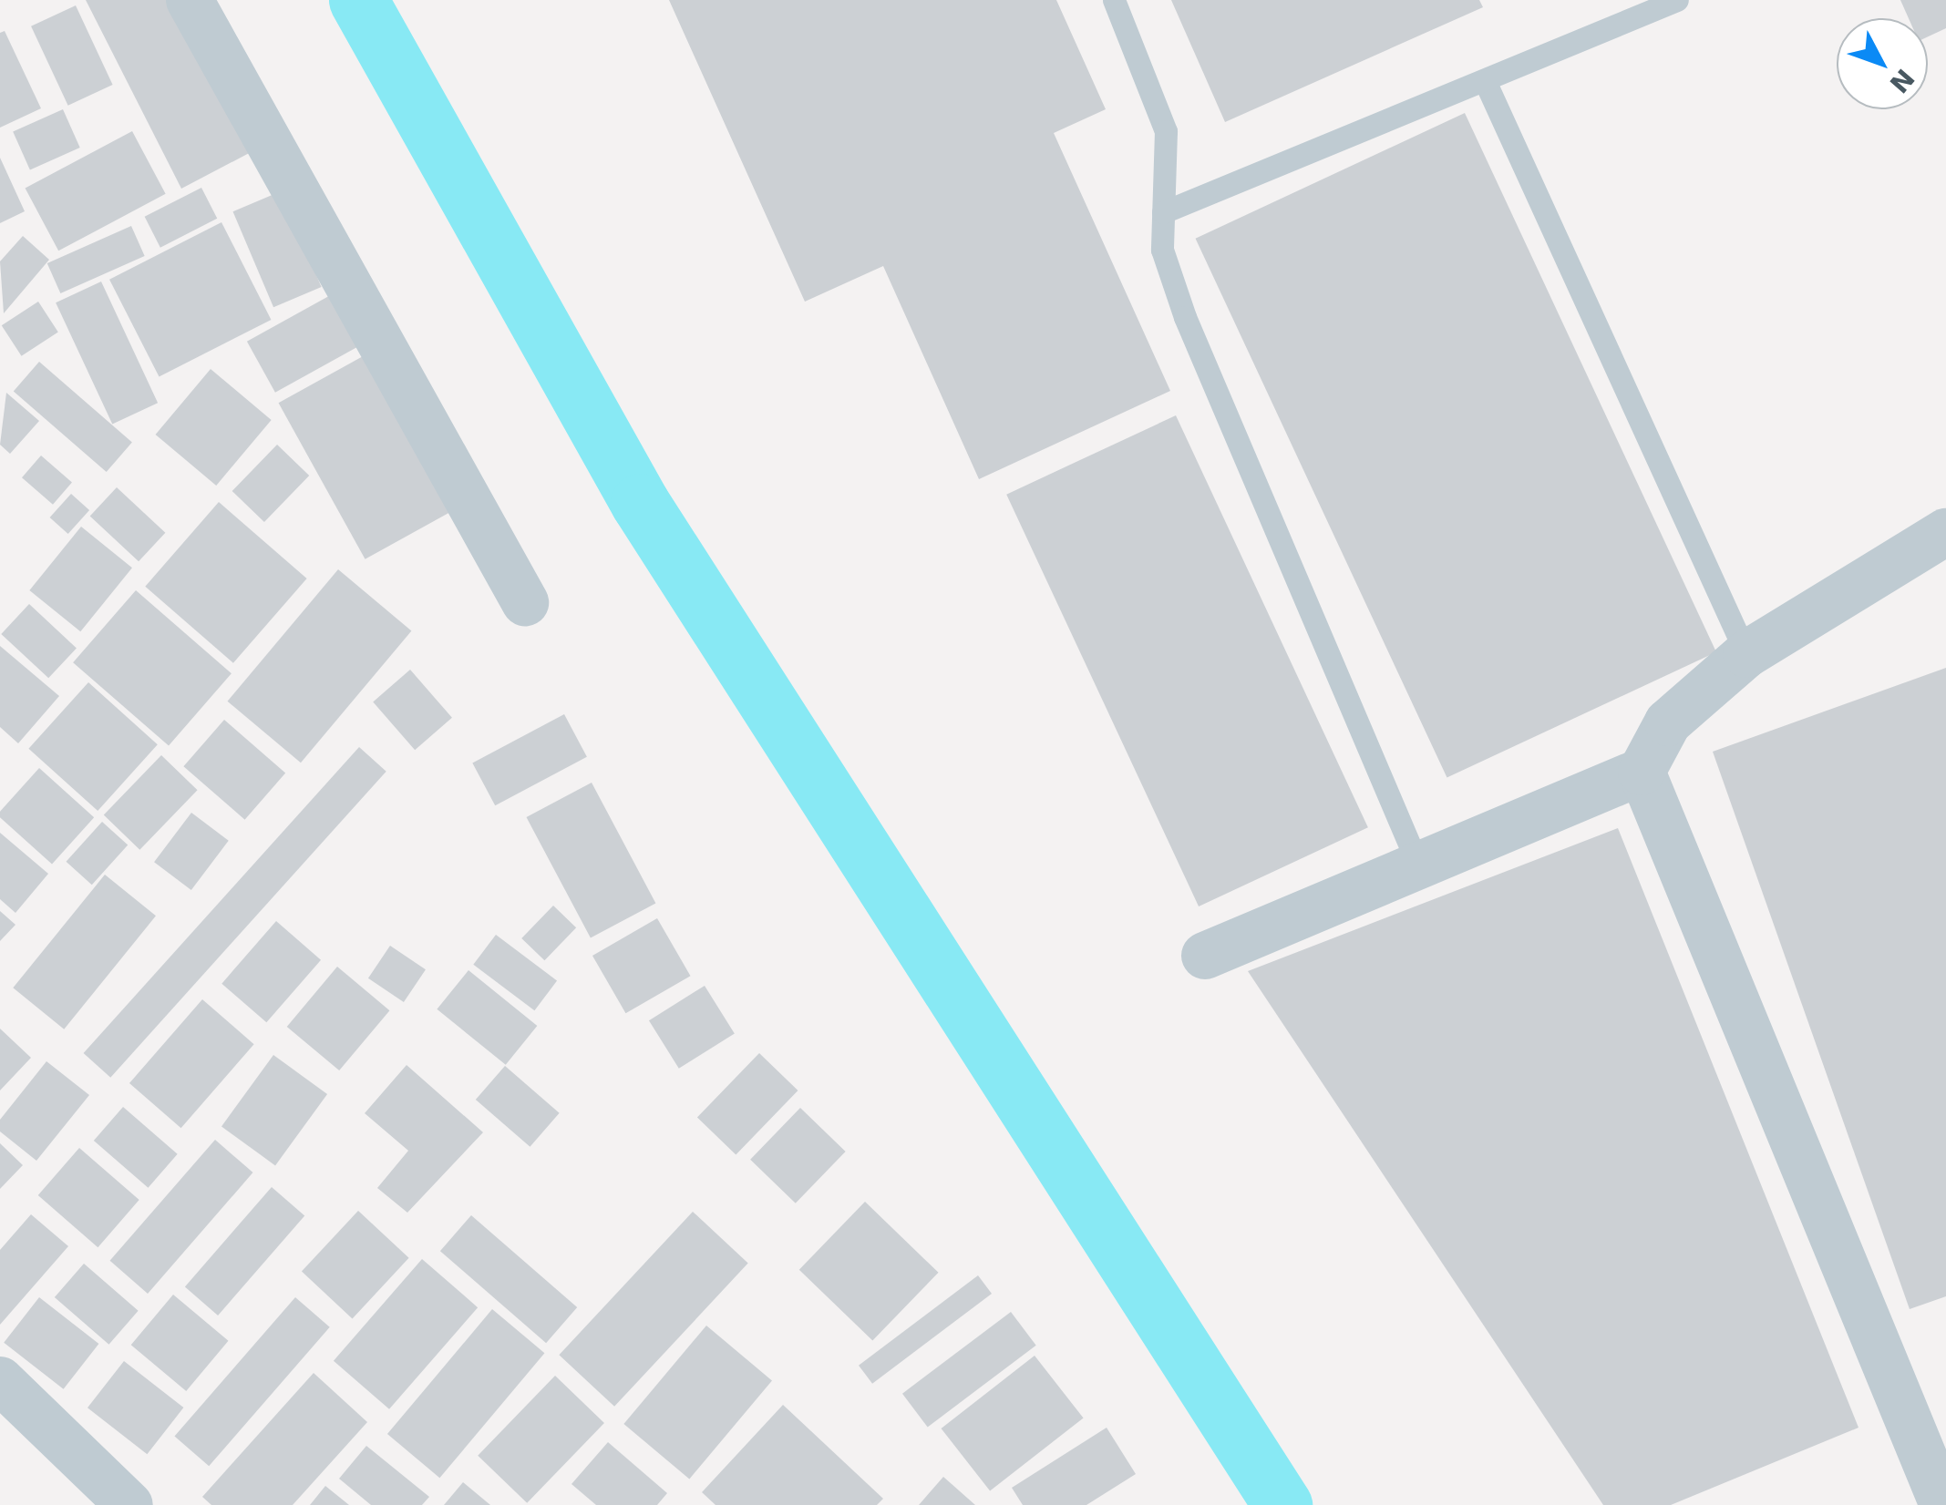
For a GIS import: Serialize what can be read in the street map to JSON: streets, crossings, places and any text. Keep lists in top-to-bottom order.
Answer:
{
  "north": "bottom right"
}
